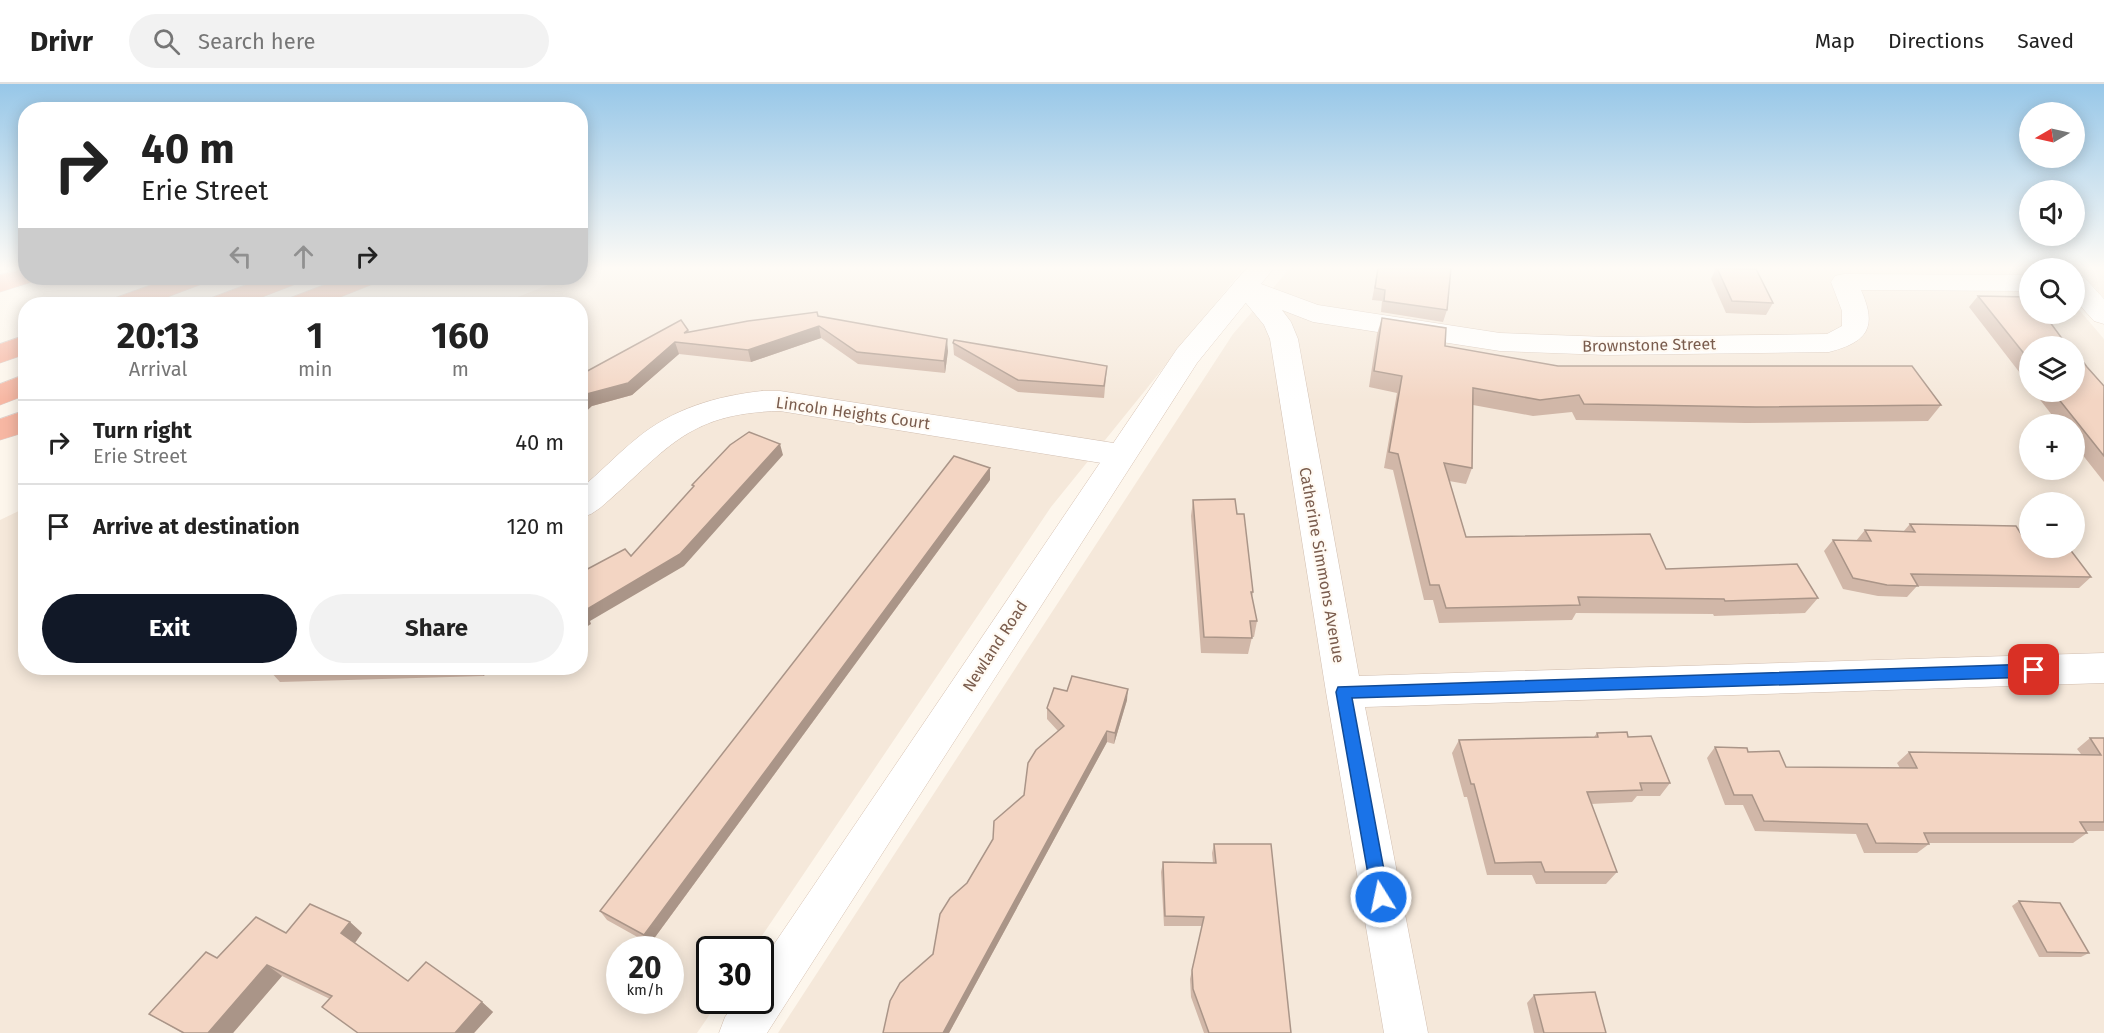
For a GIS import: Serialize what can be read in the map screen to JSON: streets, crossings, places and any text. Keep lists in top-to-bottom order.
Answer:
{
  "streets": {
    "street": [
      "Brownstone Street",
      "Lincoln Heights Court",
      "Catherine Simmons Avenue",
      "Newland Road"
    ]
  },
  "crossings": [
    ["Lincoln Heights Court", "Newland Road"]
  ],
  "north": "left",
  "page": {
    "header": "Drivr",
    "search": "Search here",
    "nav": ["Map", "Directions", "Saved"],
    "map_buttons": ["+", "−"],
    "turn": ["40 m", "Erie Street"],
    "eta": [
      "20:13",
      "Arrival",
      "1",
      "min",
      "160",
      "m"
    ],
    "list": [
      {
        "name": "Turn right",
        "note": "Erie Street",
        "value": "40 m"
      },
      {
        "name": "Arrive at destination",
        "value": "120 m"
      }
    ],
    "buttons": ["Exit", "Share"],
    "speed": "20 km/h",
    "limit": "30"
  }
}
